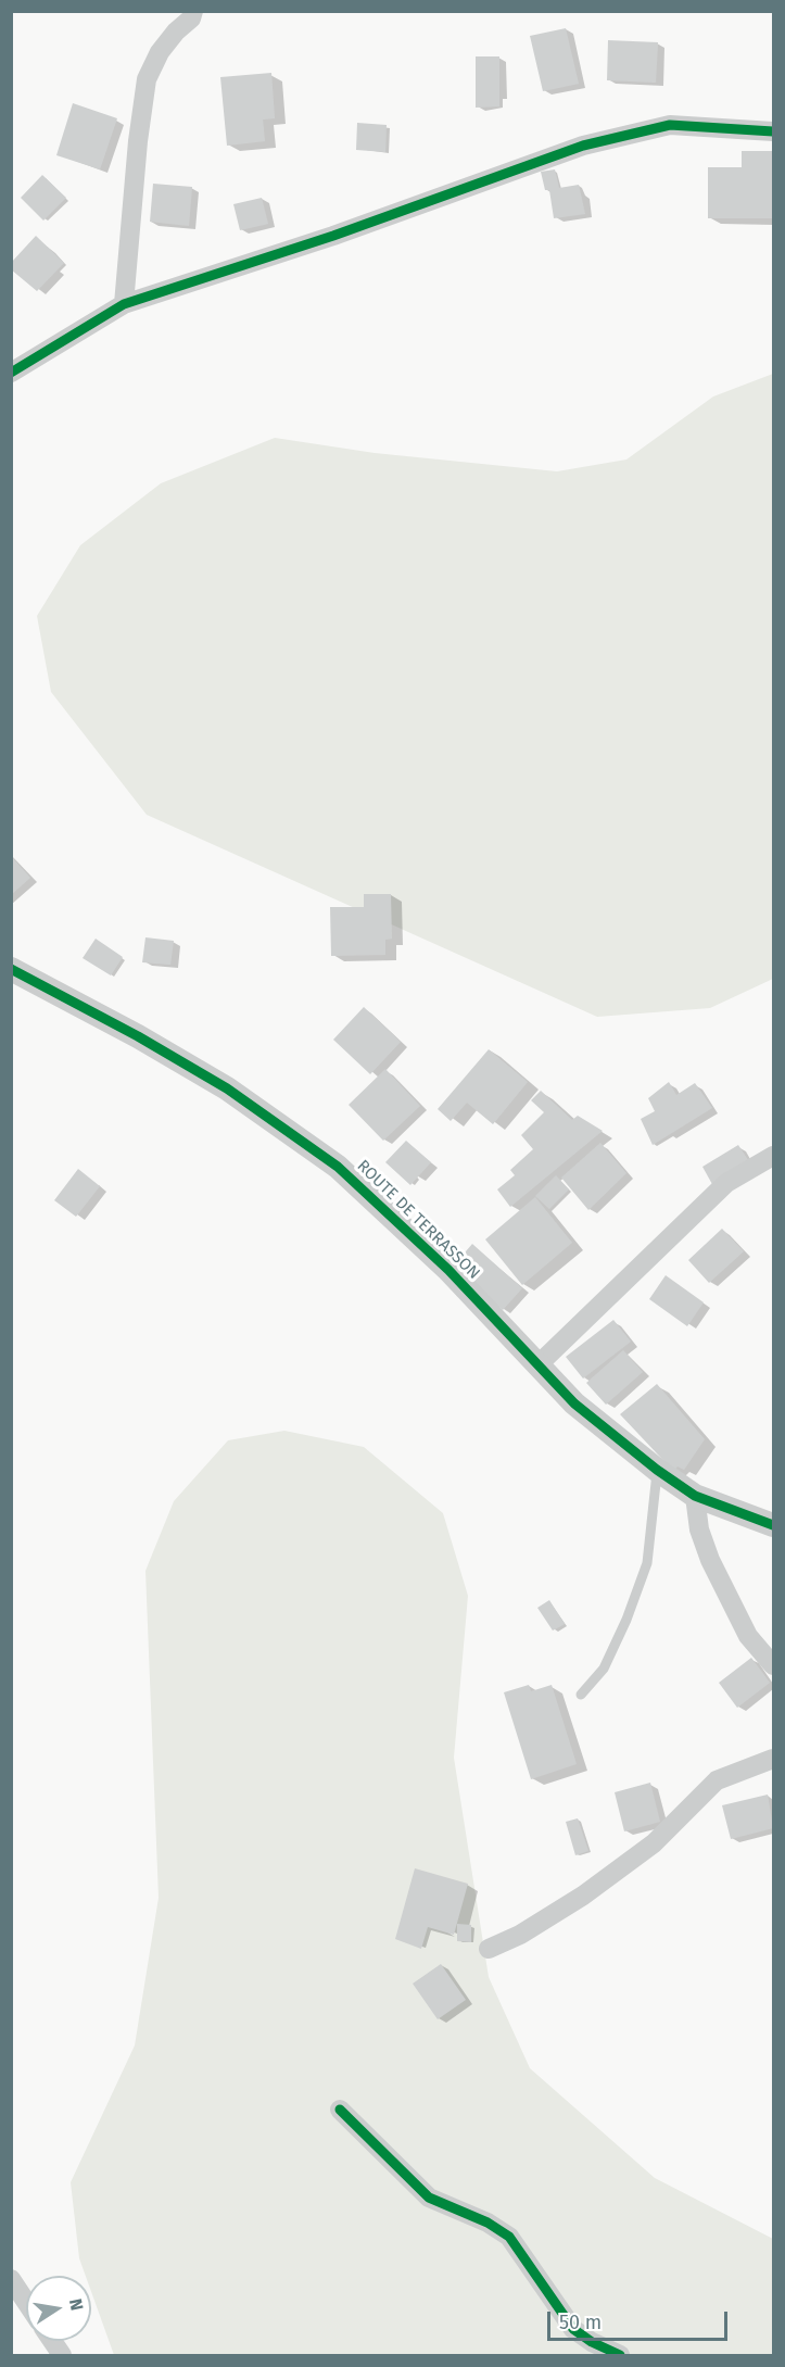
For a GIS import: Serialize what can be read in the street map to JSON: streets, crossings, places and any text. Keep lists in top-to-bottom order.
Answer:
{
  "streets": {
    "street": ["ROUTE DE TERRASSON"]
  },
  "scale_bar": "50 m",
  "north": "right"
}
